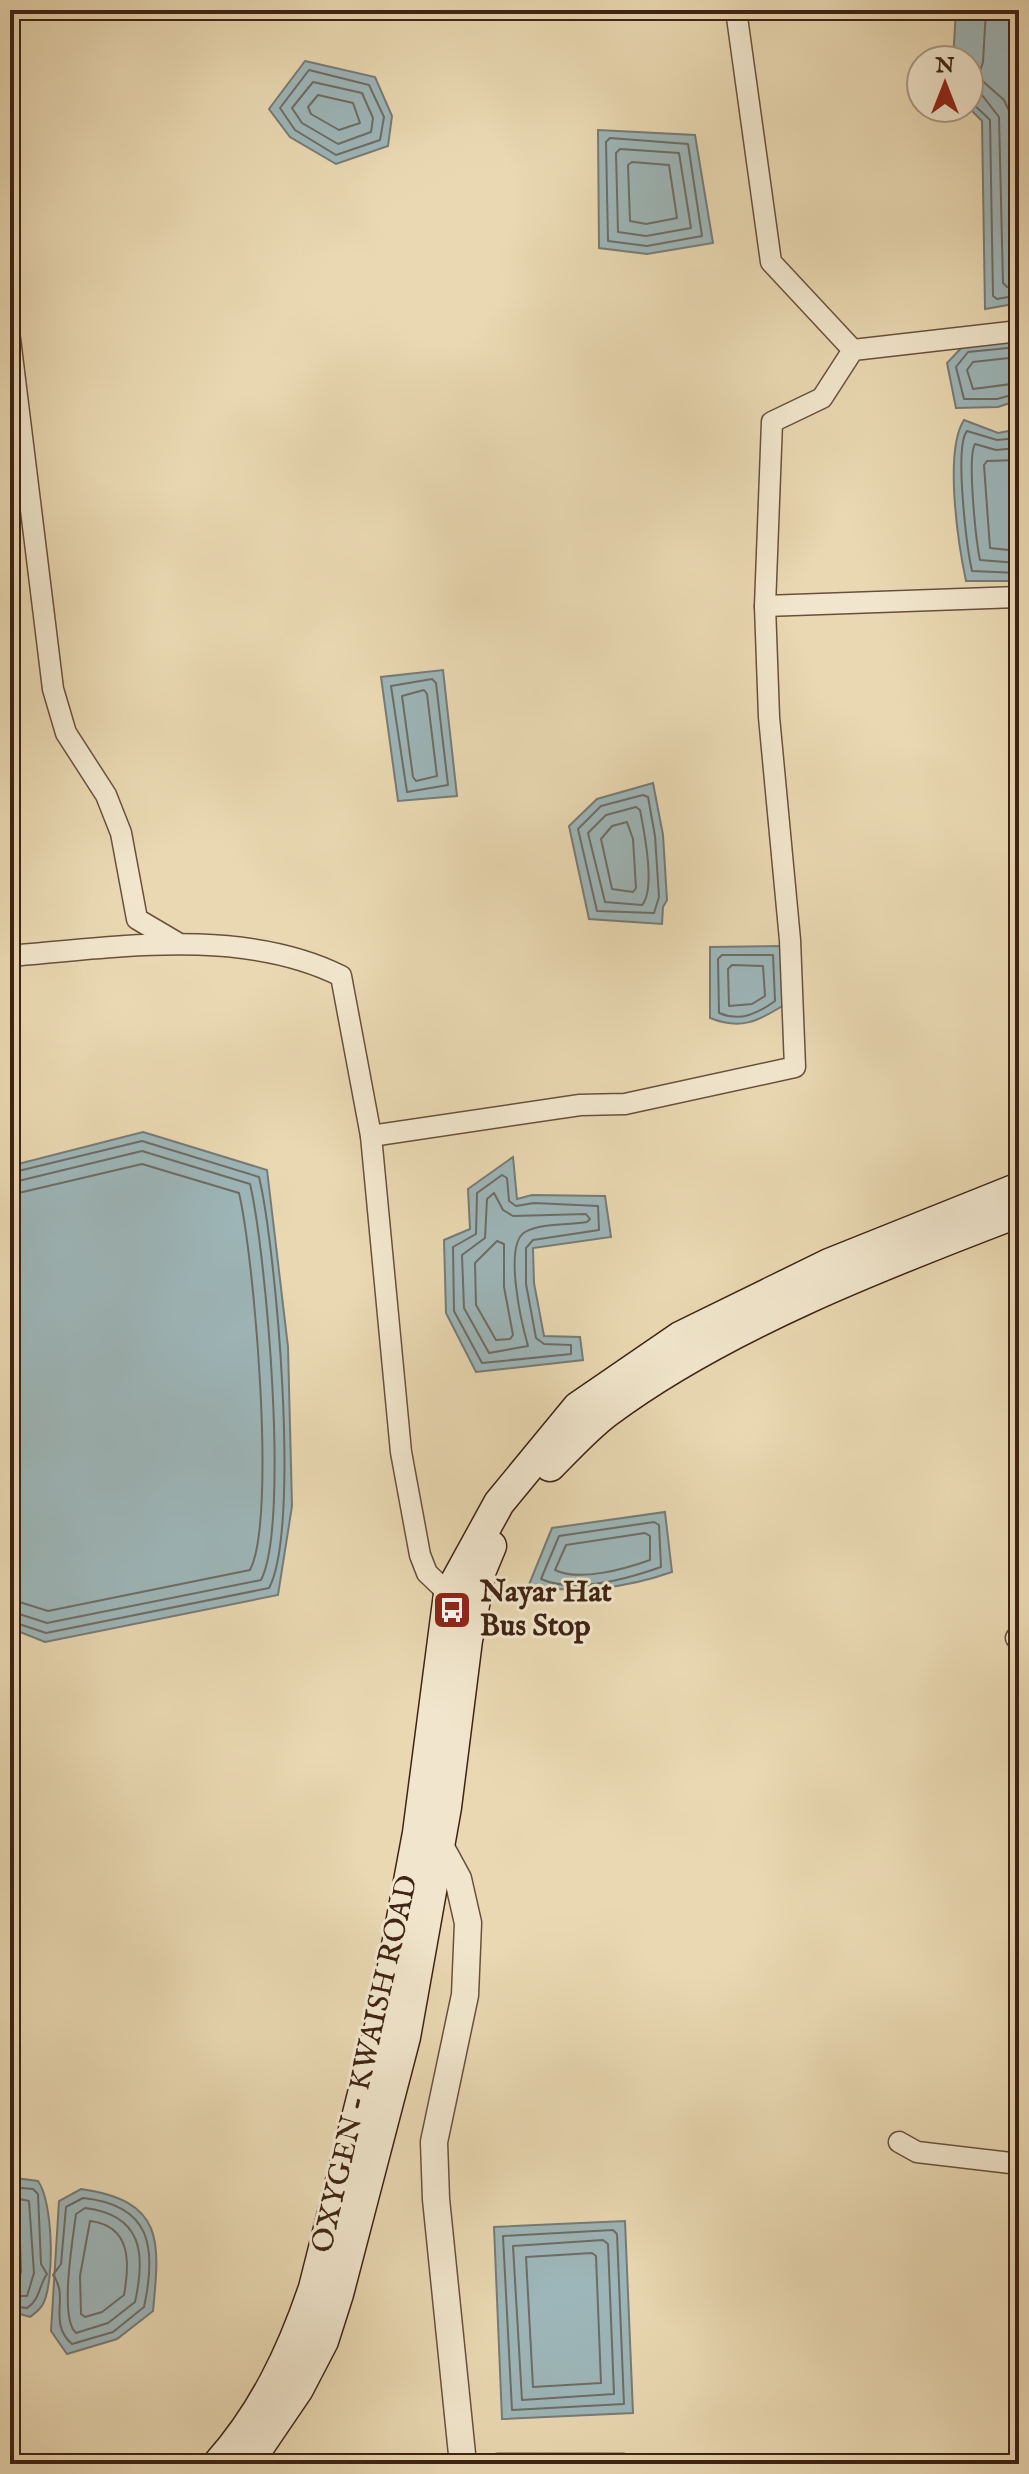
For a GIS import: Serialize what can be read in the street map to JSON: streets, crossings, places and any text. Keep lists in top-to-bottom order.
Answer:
{
  "streets": {
    "main road": ["OXYGEN - KWAISH ROAD"]
  },
  "places": {
    "bus stop": ["Nayar Hat Bus Stop"]
  },
  "north": "top"
}
